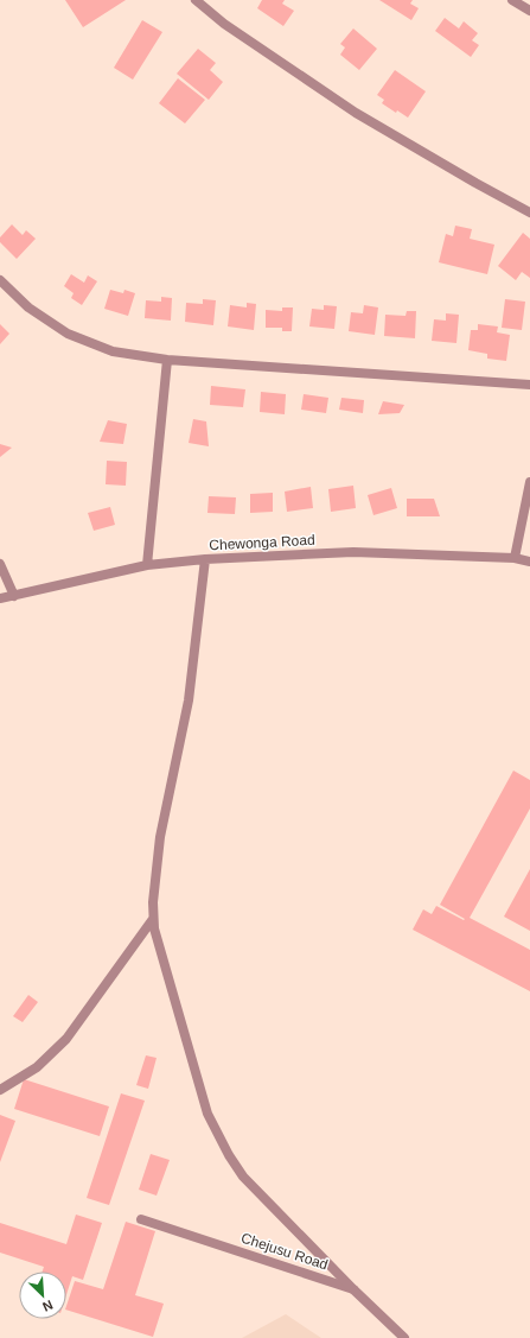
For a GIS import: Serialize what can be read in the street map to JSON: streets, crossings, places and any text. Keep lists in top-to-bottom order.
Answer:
{
  "streets": {
    "street": ["Chewonga Road", "Chejusu Road"]
  },
  "north": "bottom right"
}
